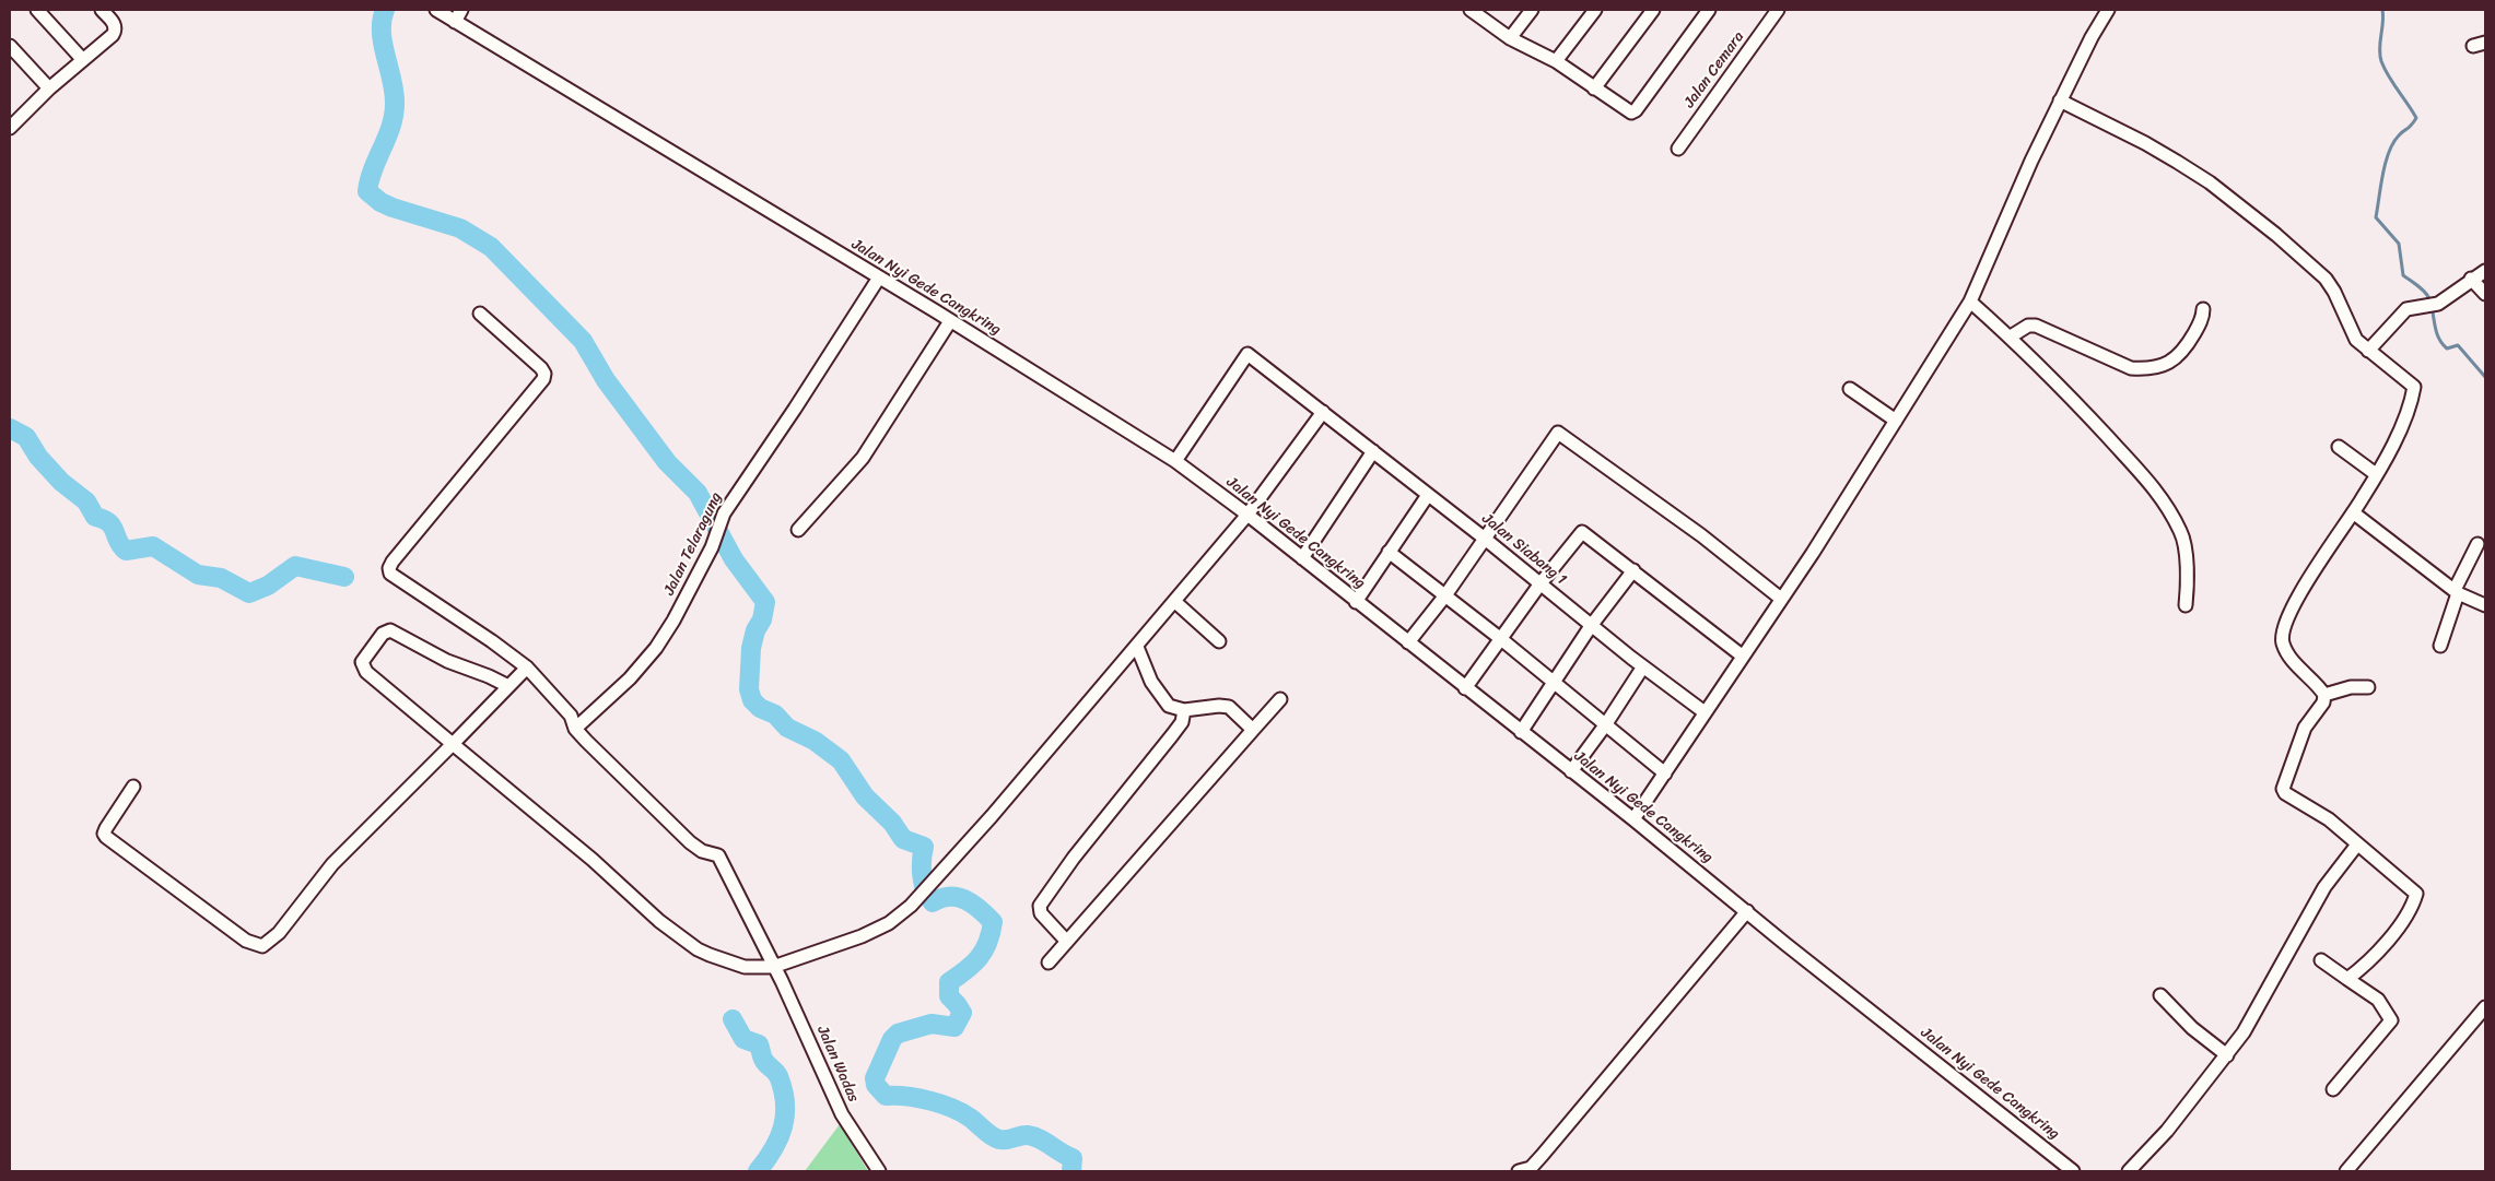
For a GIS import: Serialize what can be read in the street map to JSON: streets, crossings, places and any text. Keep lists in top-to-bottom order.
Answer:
{
  "streets": {
    "street": [
      "Jalan Cemara",
      "Jalan Nyi Gede Cangkring",
      "Jalan Telaragung",
      "Jalan Siabang 1",
      "Jalan Wadas"
    ]
  },
  "crossings": [
    ["Jalan Nyi Gede Cangkring", "Jalan Telaragung"],
    ["Jalan Nyi Gede Cangkring", "Jalan Siabang 1"],
    ["Jalan Telaragung", "Jalan Wadas"]
  ]
}
